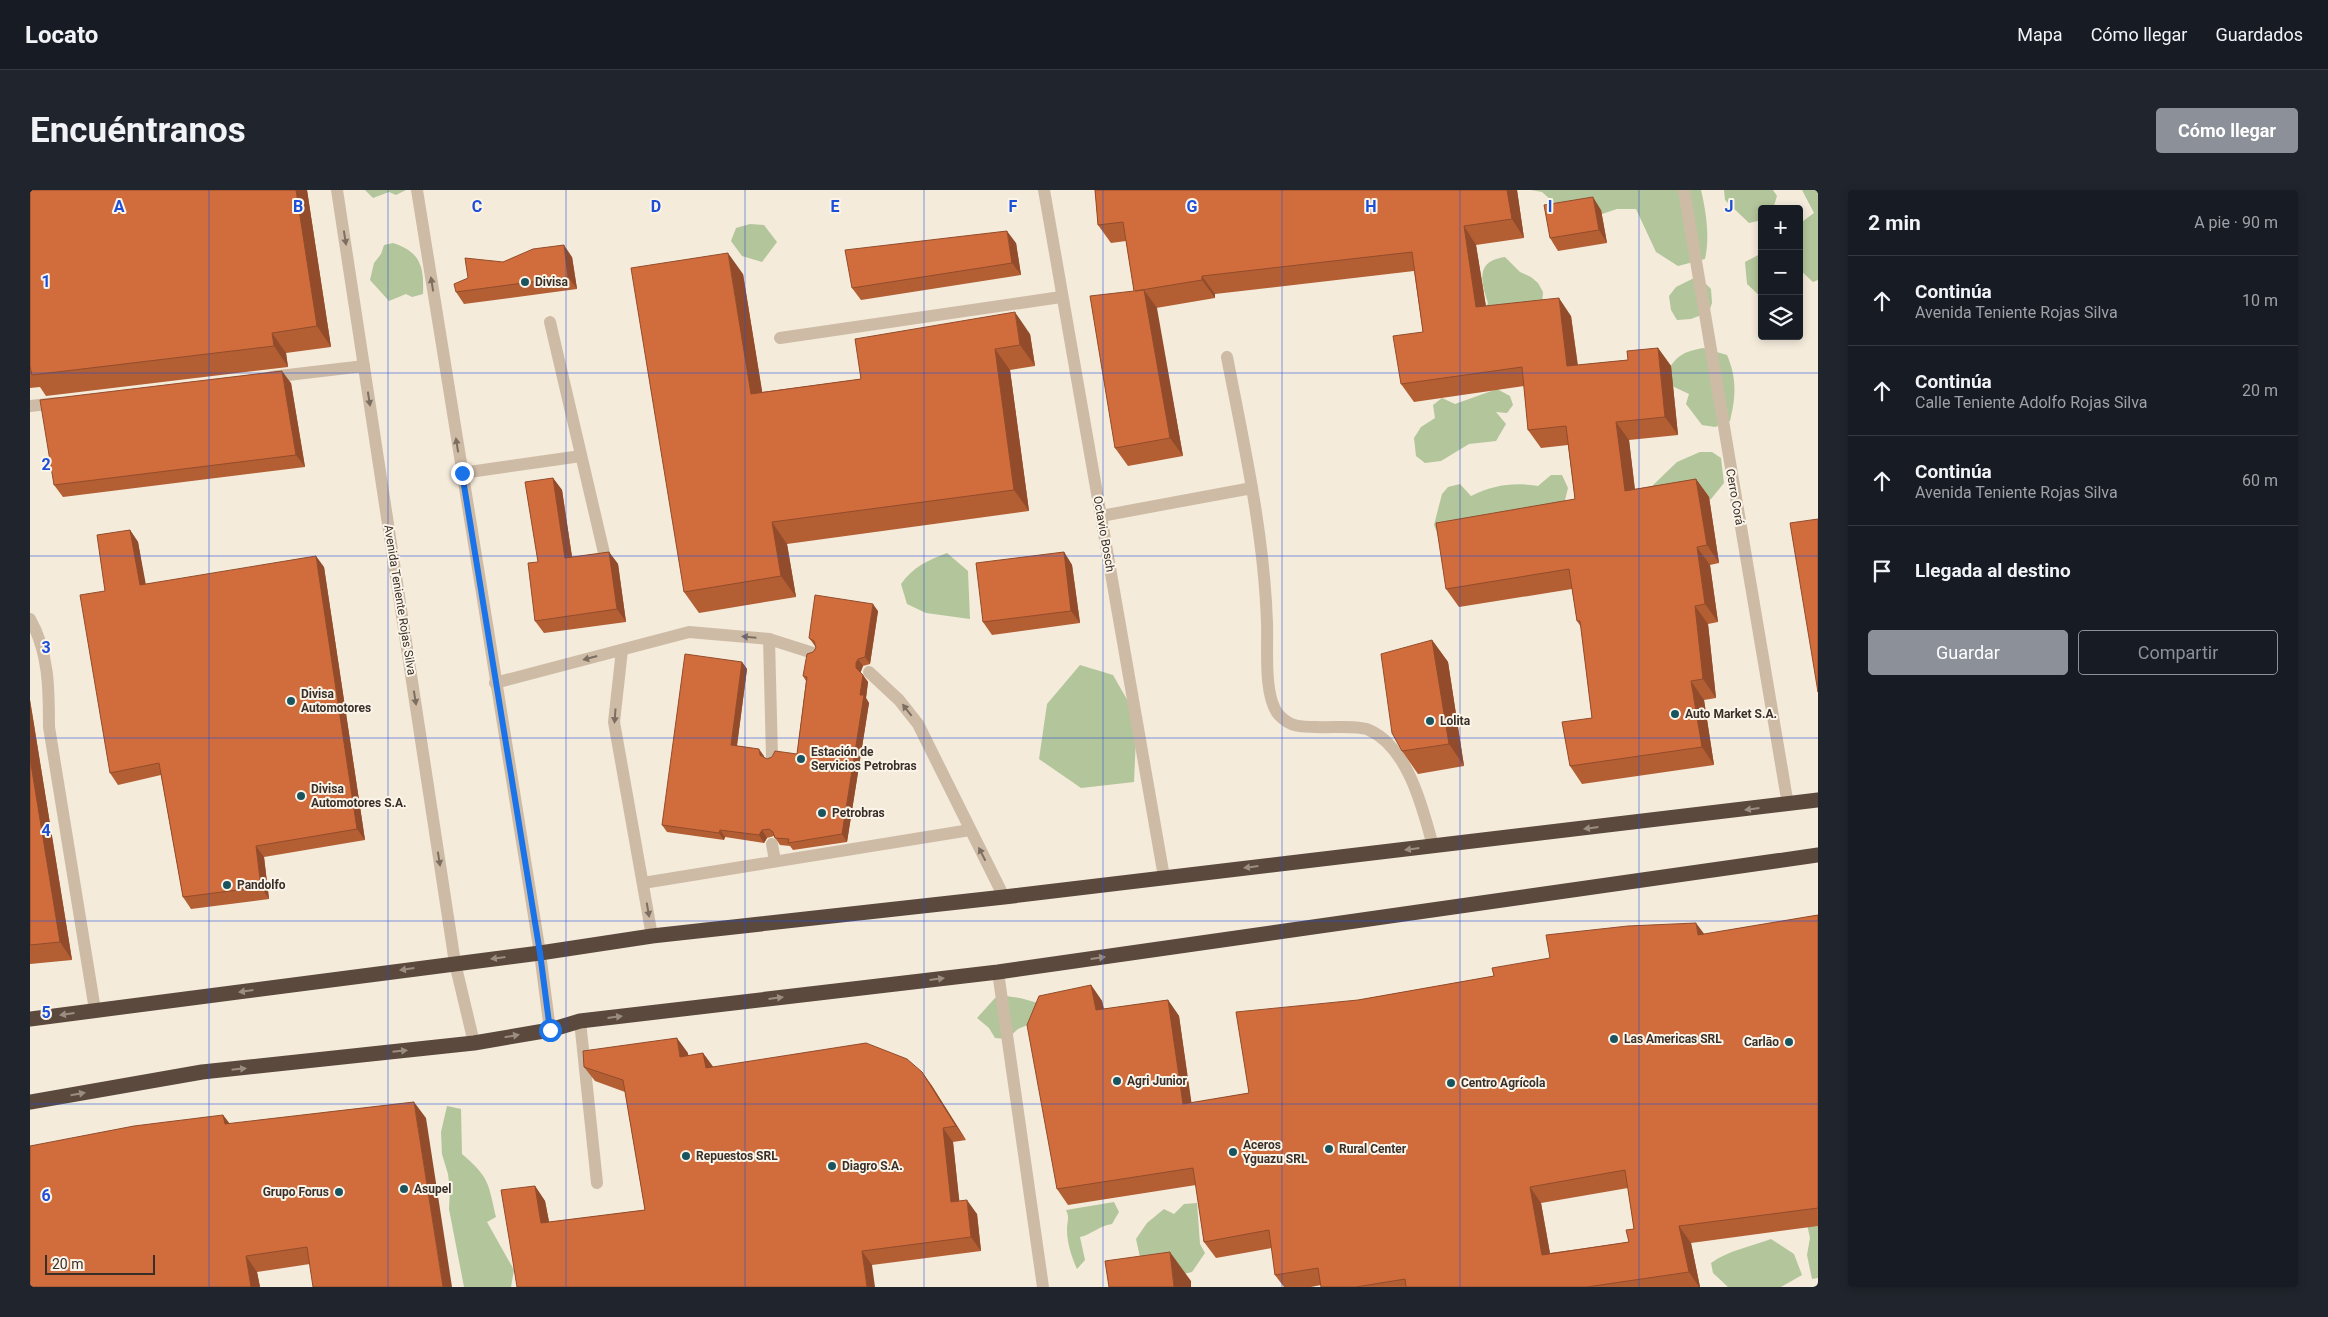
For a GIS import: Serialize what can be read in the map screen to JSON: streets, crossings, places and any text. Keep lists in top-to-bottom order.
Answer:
{
  "streets": {
    "street": ["Cerro Corá", "Octavio Bosch", "Avenida Teniente Rojas Silva"]
  },
  "places": [
    "Divisa",
    "Divisa Automotores",
    "Auto Market S.A.",
    "Lolita",
    "Estación de Servicios Petrobras",
    "Divisa Automotores S.A.",
    "Petrobras",
    "Pandolfo",
    "Las Americas SRL",
    "Carlāo",
    "Agri Junior",
    "Centro Agrícola",
    "Rural Center",
    "Aceros Yguazu SRL",
    "Repuestos SRL",
    "Diagro S.A.",
    "Asupel",
    "Grupo Forus"
  ],
  "scale_bar": "20 m",
  "page": {
    "header": "Locato",
    "nav": ["Mapa", "Cómo llegar", "Guardados"],
    "buttons": [
      "Cómo llegar",
      ["Guardar", "Compartir"]
    ],
    "title": "Encuéntranos",
    "heading": ["2 min", "A pie · 90 m"],
    "map_buttons": ["+", "−"],
    "list": [
      ["Continúa", "Avenida Teniente Rojas Silva", "10 m"],
      ["Continúa", "Calle Teniente Adolfo Rojas Silva", "20 m"],
      ["Continúa", "Avenida Teniente Rojas Silva", "60 m"],
      "Llegada al destino"
    ],
    "scale": "20 m"
  },
  "grid": {
    "columns": [
      "A",
      "B",
      "C",
      "D",
      "E",
      "F",
      "G",
      "H",
      "I",
      "J"
    ],
    "rows": [
      "1",
      "2",
      "3",
      "4",
      "5",
      "6"
    ]
  }
}
